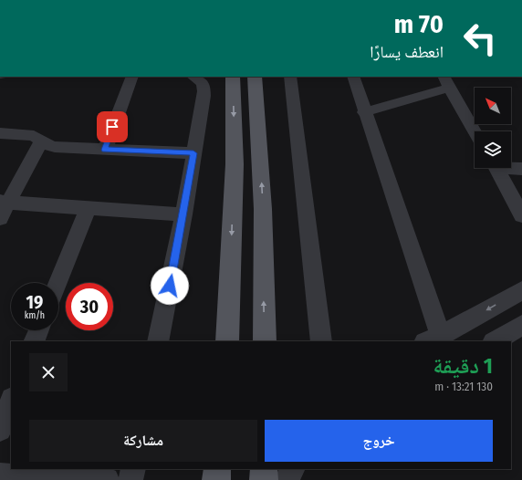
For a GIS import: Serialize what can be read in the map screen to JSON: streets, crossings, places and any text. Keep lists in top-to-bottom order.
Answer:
{
  "north": "top left",
  "page": {
    "turn": ["70 m", "انعطف يسارًا"],
    "speed": "19 km/h",
    "limit": "30",
    "heading": ["1 دقيقة", "130 m · 13:21"],
    "buttons": ["خروج", "مشاركة"]
  }
}
